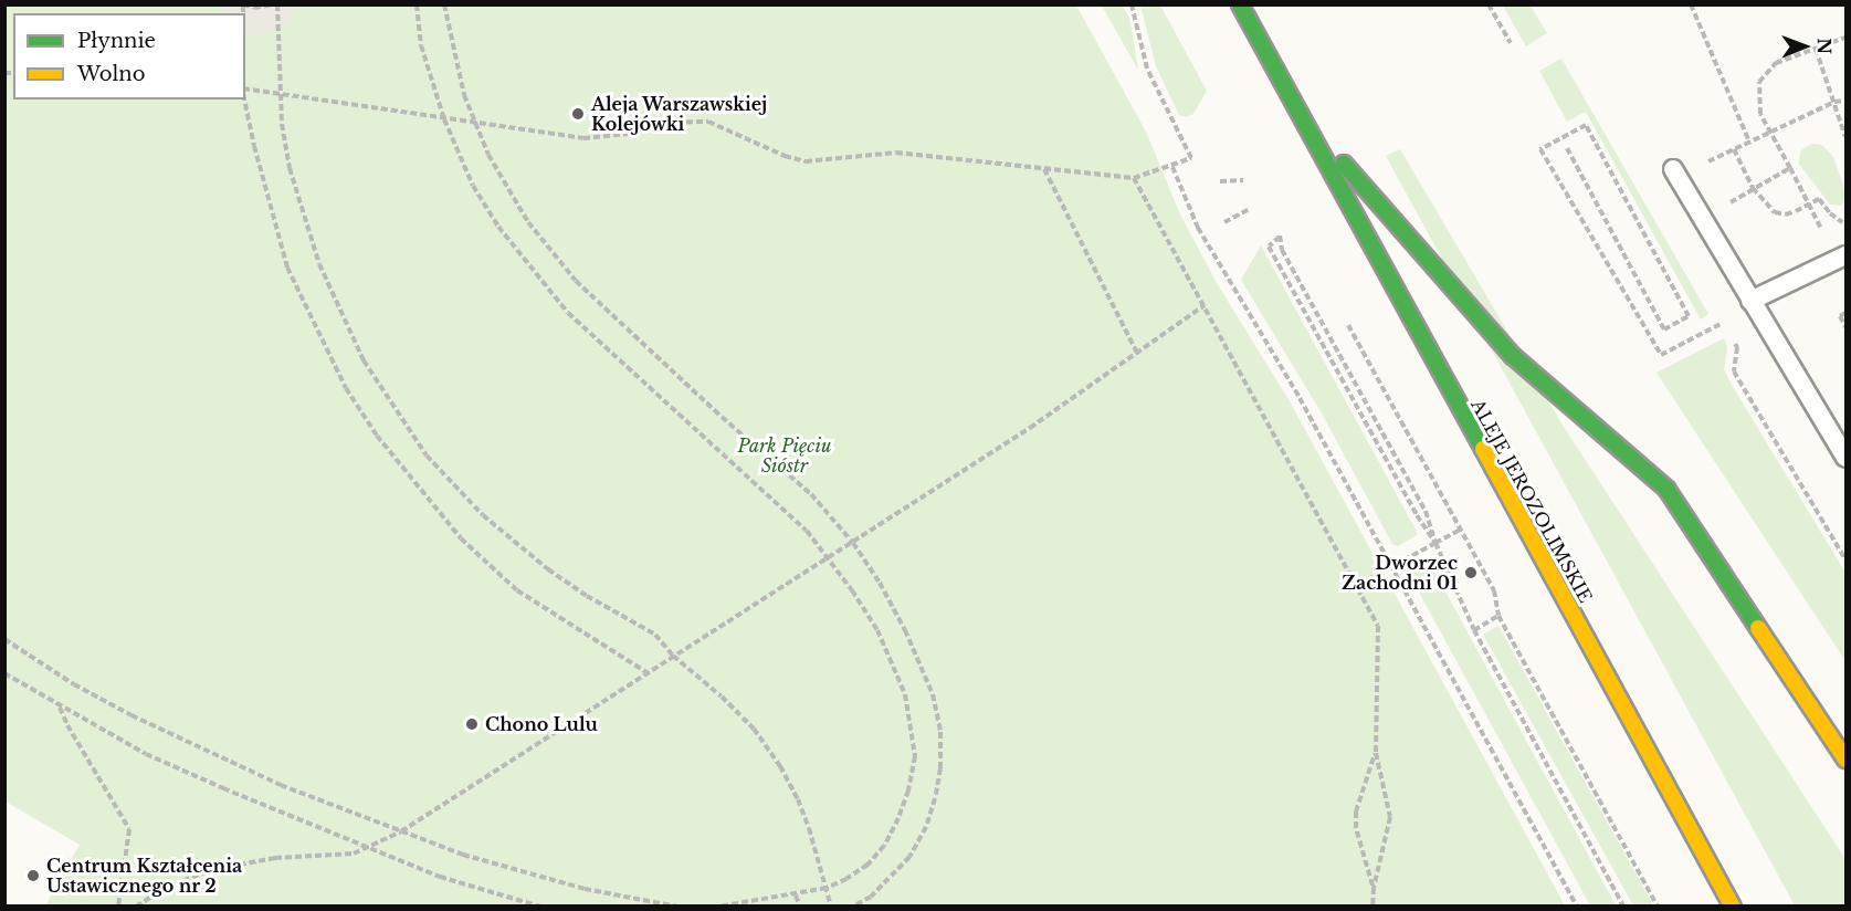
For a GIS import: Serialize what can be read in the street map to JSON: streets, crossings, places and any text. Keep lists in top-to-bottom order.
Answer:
{
  "streets": {
    "main road": ["ALEJE JEROZOLIMSKIE"]
  },
  "parks": ["Park Pięciu Sióstr"],
  "places": [
    "Aleja Warszawskiej Kolejówki",
    "Dworzec Zachodni 01",
    "Chono Lulu",
    "Centrum Kształcenia Ustawicznego nr 2"
  ],
  "legend": ["Płynnie", "Wolno"],
  "north": "right"
}
